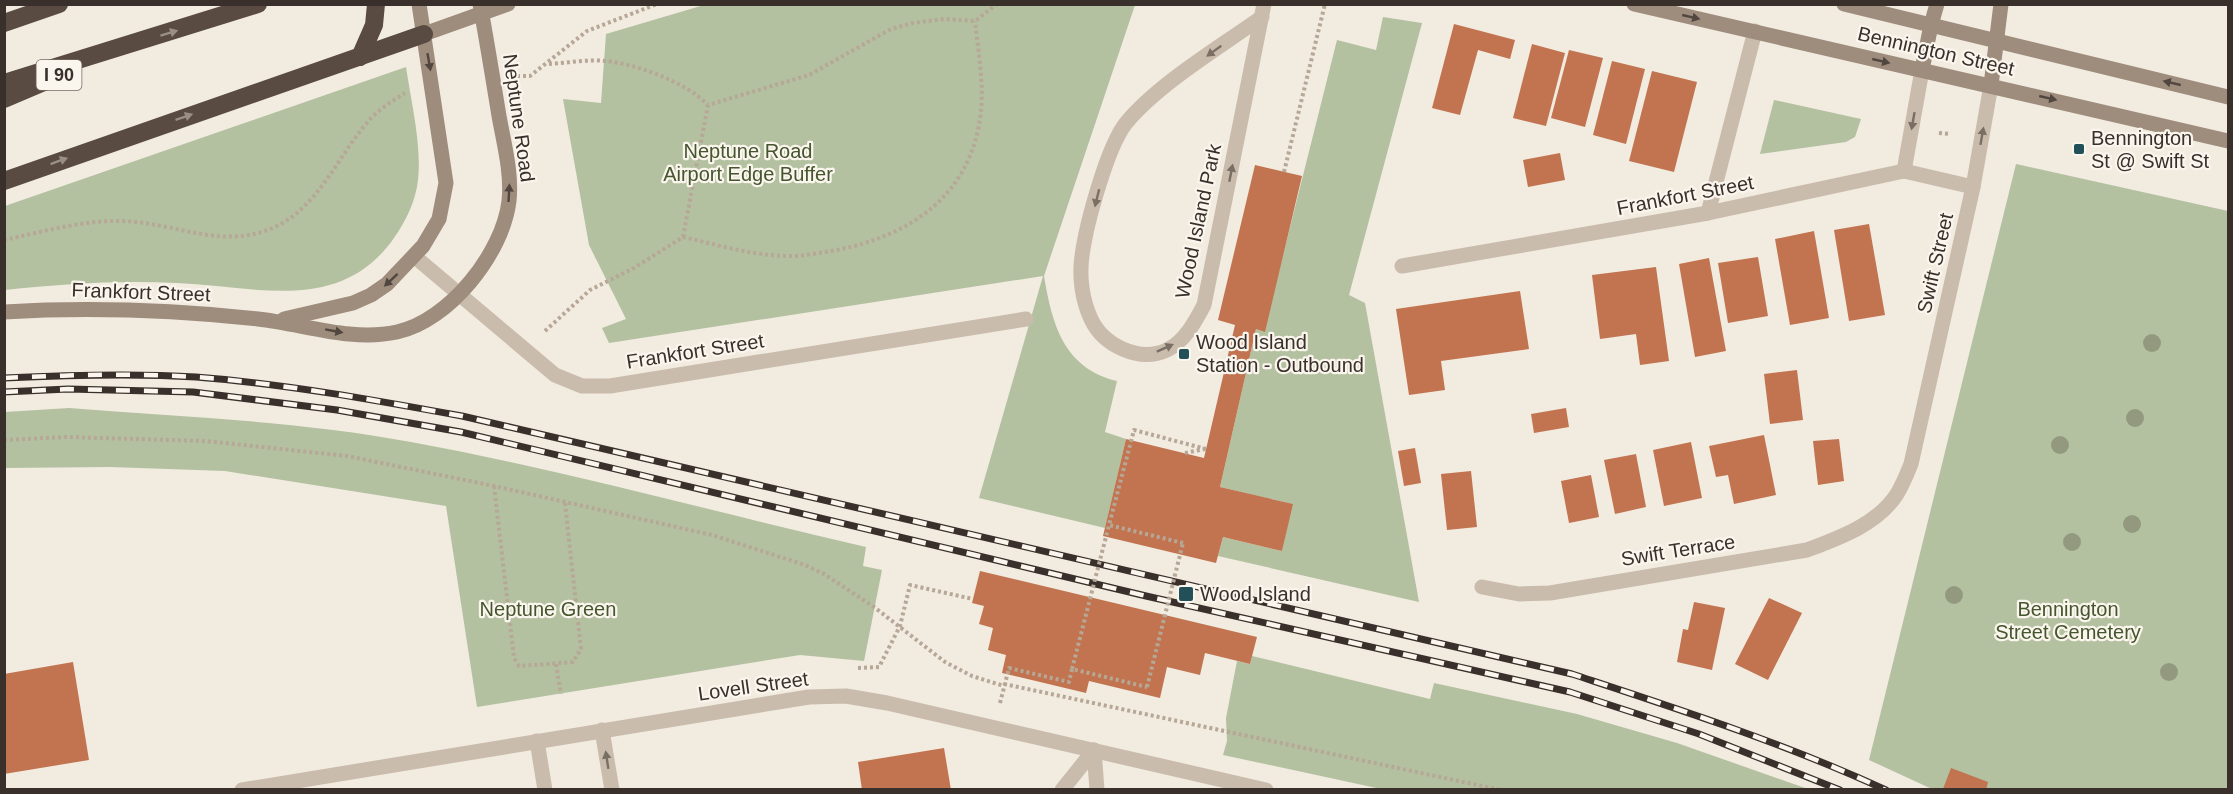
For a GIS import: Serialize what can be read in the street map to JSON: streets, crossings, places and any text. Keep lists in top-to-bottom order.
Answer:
{
  "streets": {
    "highway": ["I 90"],
    "main road": [
      "Bennington Street",
      "Neptune Road",
      "Frankfort Street",
      "Swift Street"
    ],
    "street": ["Wood Island Park", "Swift Terrace", "Lovell Street"]
  },
  "crossings": [
    ["Bennington Street", "Swift Street"],
    ["Neptune Road", "Frankfort Street"],
    ["Frankfort Street", "Swift Street"],
    ["Swift Street", "Swift Terrace"]
  ],
  "parks": ["Neptune Road Airport Edge Buffer", "Neptune Green", "Bennington Street Cemetery"],
  "places": {
    "transit": ["Bennington St @ Swift St", "Wood Island Station - Outbound", "Wood Island"]
  }
}
